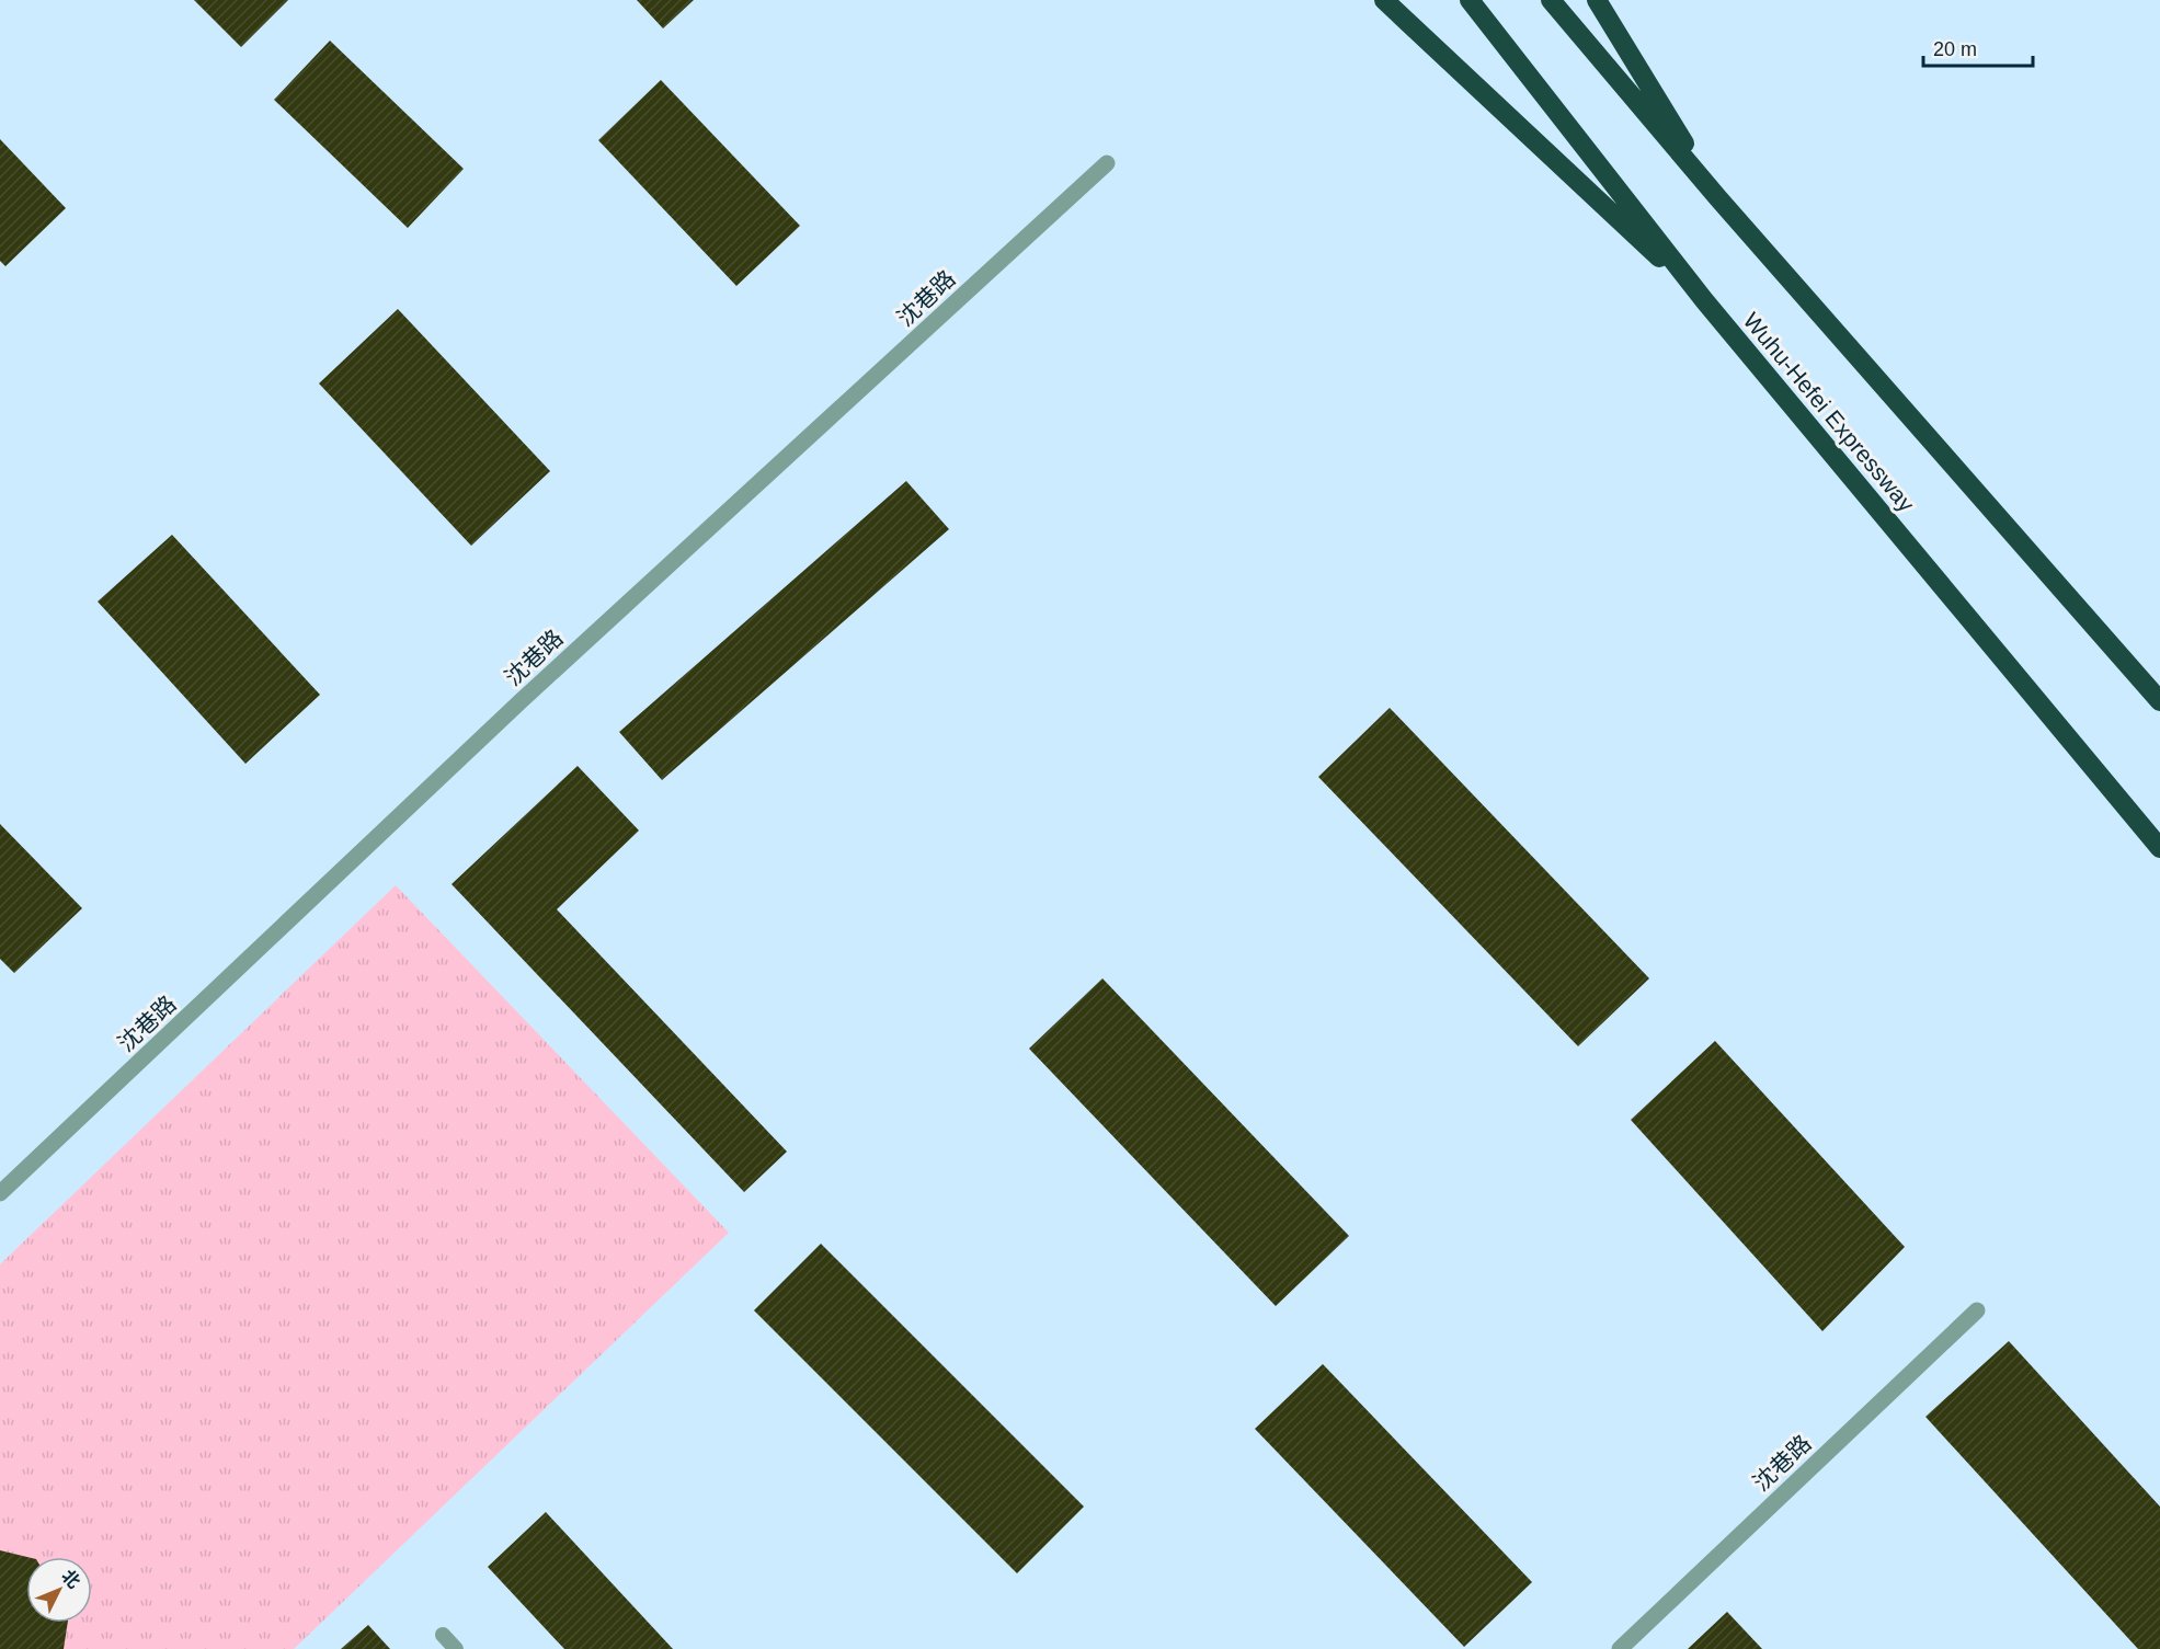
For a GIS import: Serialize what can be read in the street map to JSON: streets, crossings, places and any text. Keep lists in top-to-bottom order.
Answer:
{
  "streets": {
    "highway": ["Wuhu-Hefei Expressway"],
    "street": ["沈巷路"]
  },
  "scale_bar": "20 m",
  "north": "top right"
}
